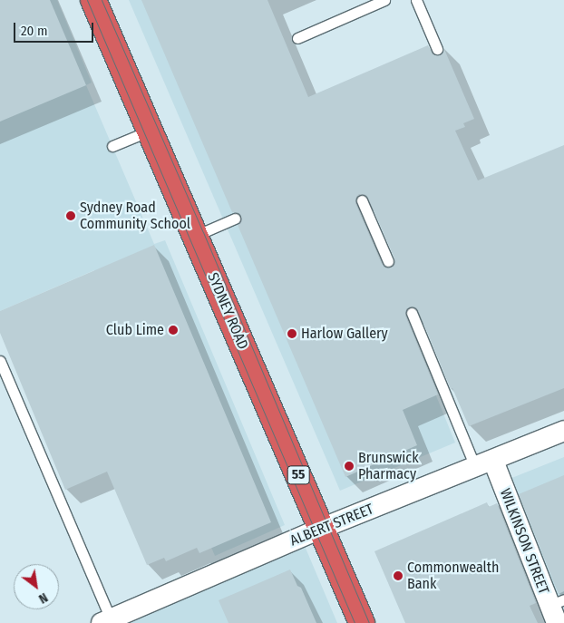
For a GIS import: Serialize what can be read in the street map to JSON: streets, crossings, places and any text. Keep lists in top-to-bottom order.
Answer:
{
  "streets": {
    "highway": ["SYDNEY ROAD", "55"],
    "street": ["ALBERT STREET", "WILKINSON STREET"]
  },
  "crossings": [
    ["SYDNEY ROAD", "ALBERT STREET"],
    ["ALBERT STREET", "WILKINSON STREET"]
  ],
  "places": [
    "Sydney Road Community School",
    "Club Lime",
    "Harlow Gallery",
    "Brunswick Pharmacy",
    "Commonwealth Bank"
  ],
  "scale_bar": "20 m",
  "north": "bottom right"
}
